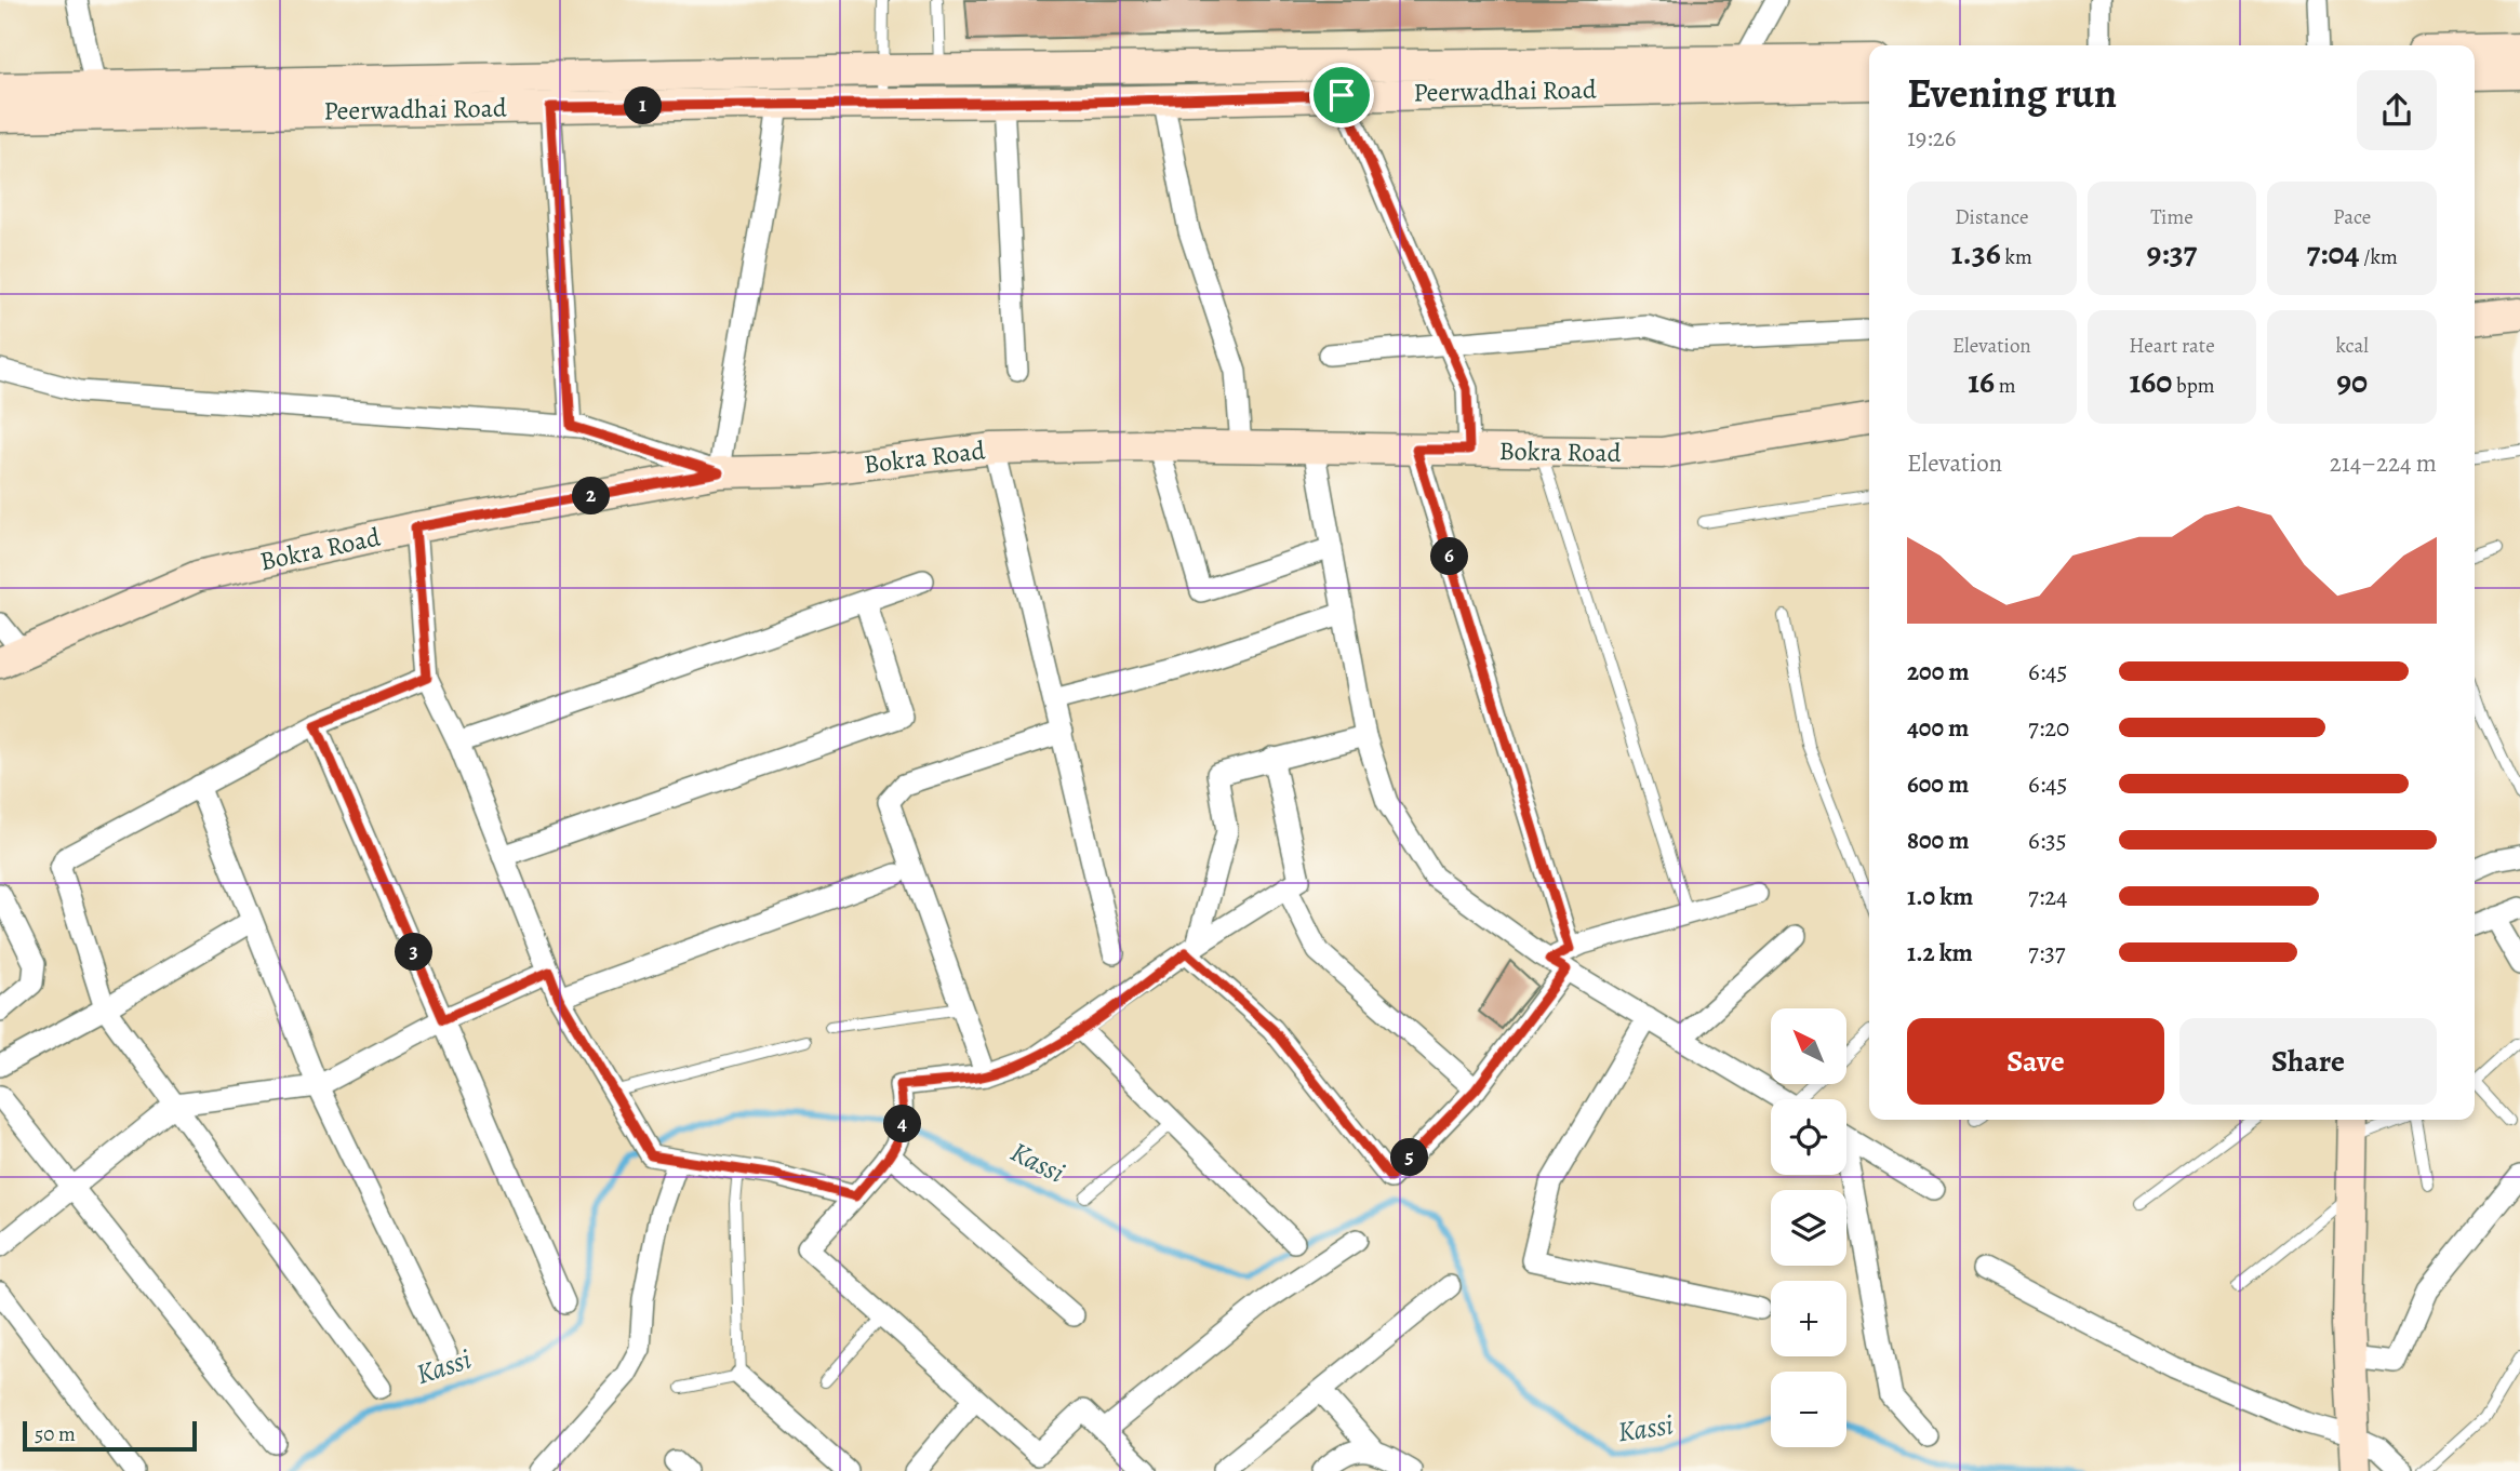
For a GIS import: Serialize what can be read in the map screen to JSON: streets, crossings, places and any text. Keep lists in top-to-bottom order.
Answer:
{
  "streets": {
    "main road": ["Peerwadhai Road", "Bokra Road"]
  },
  "water": ["Kassi"],
  "scale_bar": "50 m",
  "north": "top left",
  "page": {
    "heading": ["Evening run", "19:26"],
    "pins": [
      "1",
      "2",
      "6",
      "3",
      "4",
      "5"
    ],
    "stats": [
      ["Distance", "1.36 km"],
      ["Time", "9:37"],
      ["Pace", "7:04 /km"],
      ["Elevation", "16 m"],
      ["Heart rate", "160 bpm"],
      ["kcal", "90"]
    ],
    "chart": ["Elevation", "214–224 m"],
    "list": [
      {
        "name": "200 m",
        "note": "6:45"
      },
      {
        "name": "400 m",
        "note": "7:20"
      },
      {
        "name": "600 m",
        "note": "6:45"
      },
      {
        "name": "800 m",
        "note": "6:35"
      },
      {
        "name": "1.0 km",
        "note": "7:24"
      },
      {
        "name": "1.2 km",
        "note": "7:37"
      }
    ],
    "buttons": ["Save", "Share"],
    "map_buttons": ["+", "−"],
    "scale": "50 m"
  }
}
